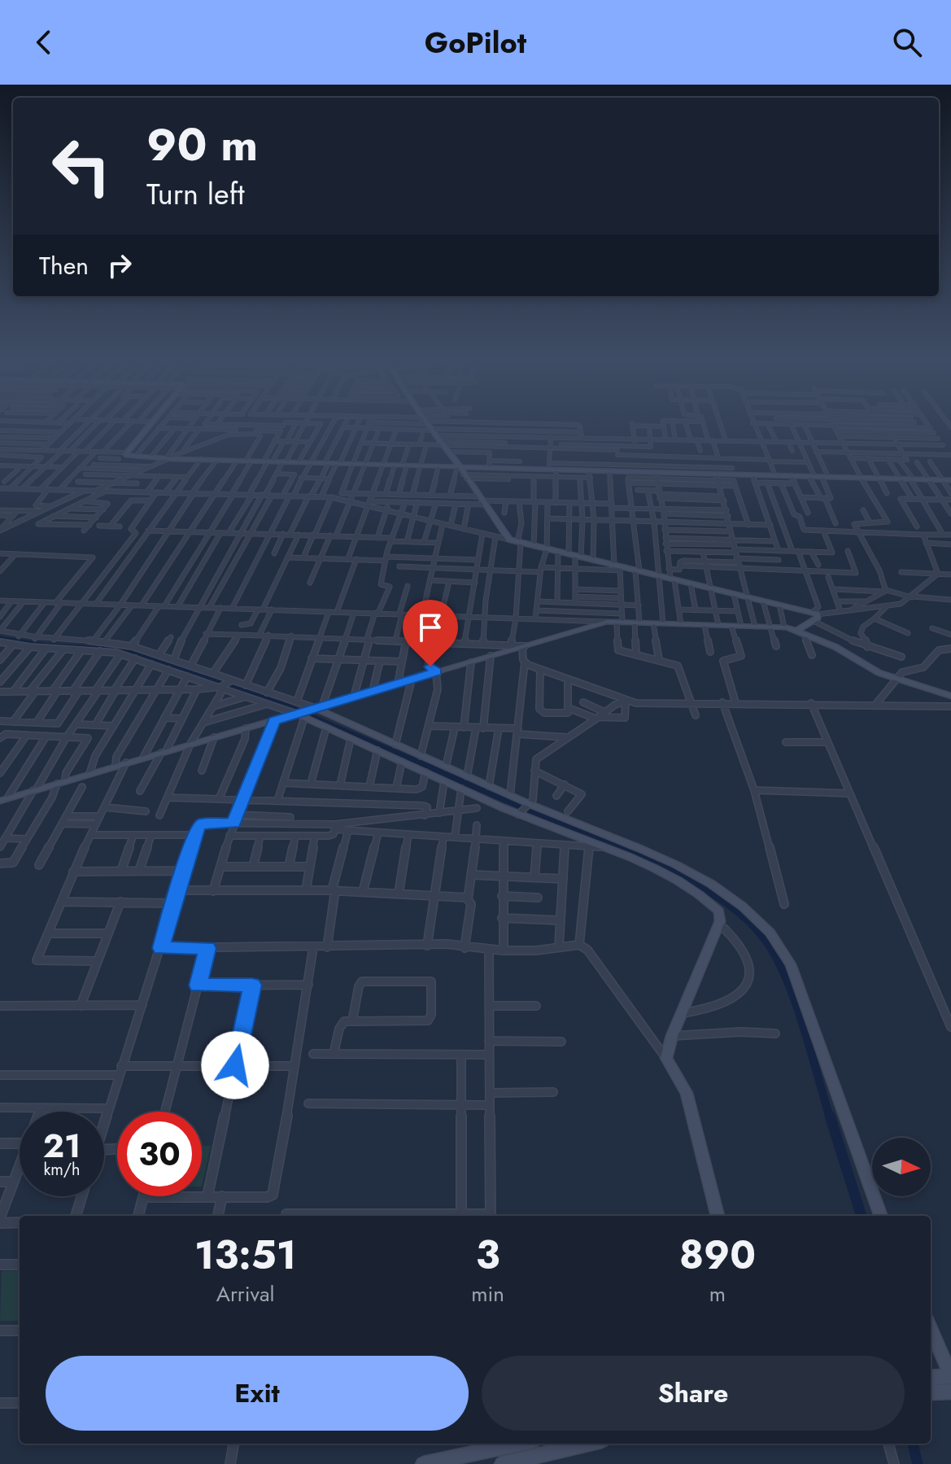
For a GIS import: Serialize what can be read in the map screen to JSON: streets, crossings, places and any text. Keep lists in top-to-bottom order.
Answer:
{
  "north": "right",
  "page": {
    "header": "GoPilot",
    "turn": ["90 m", "Turn left"],
    "then": "Then",
    "speed": "21 km/h",
    "limit": "30",
    "eta": [
      "13:51",
      "Arrival",
      "3",
      "min",
      "890",
      "m"
    ],
    "buttons": ["Exit", "Share"]
  }
}
